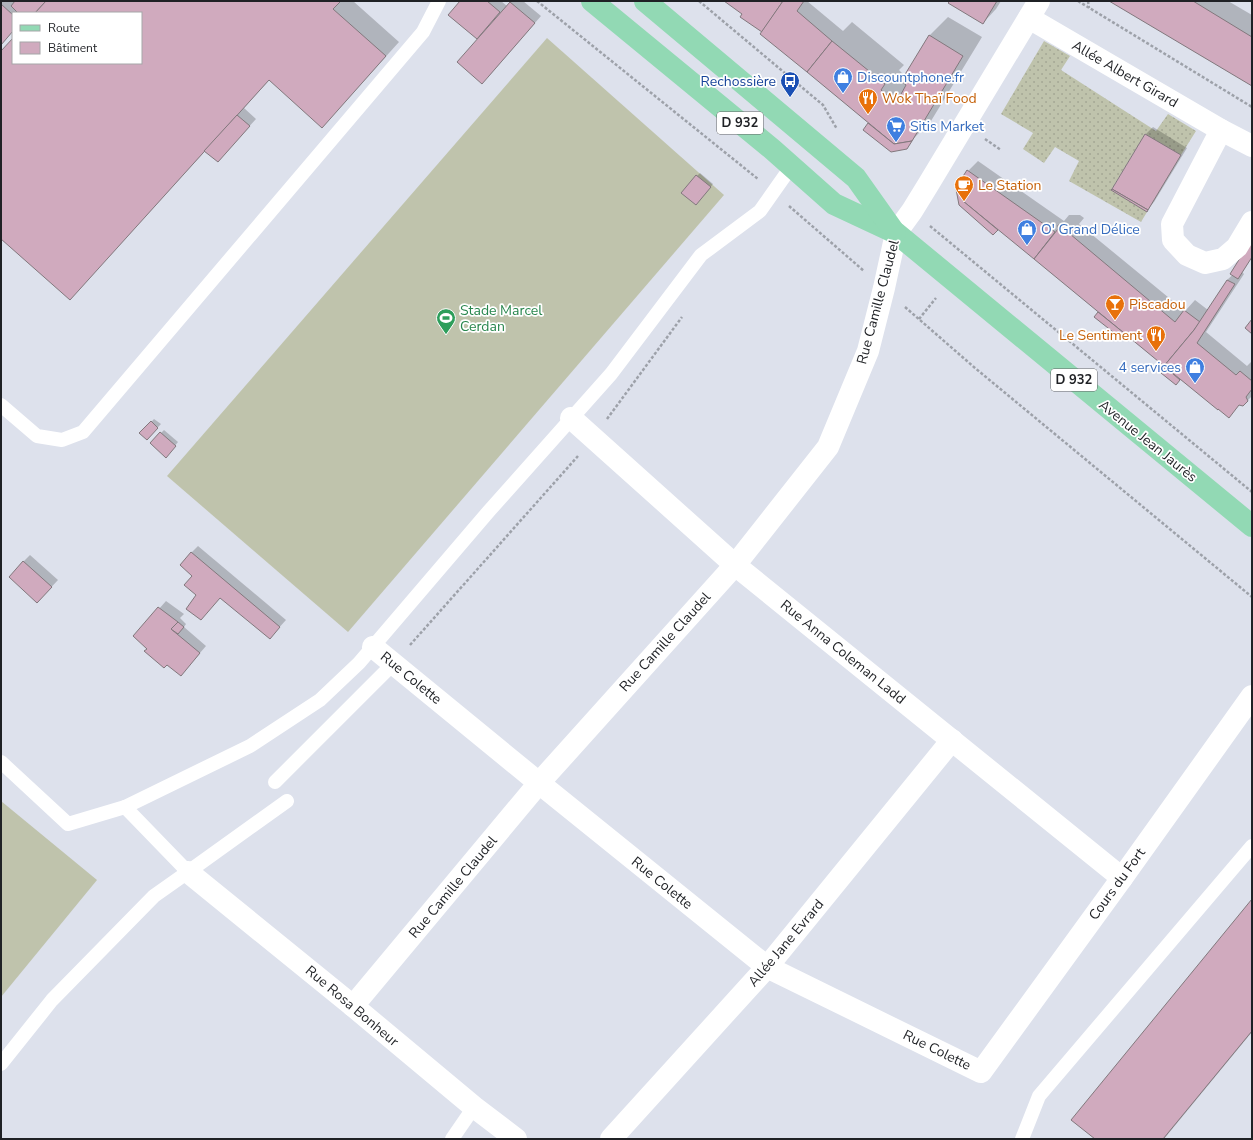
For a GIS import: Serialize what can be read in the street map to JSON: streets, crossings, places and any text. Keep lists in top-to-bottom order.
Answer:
{
  "streets": {
    "main road": ["D 932", "Avenue Jean Jaurès"],
    "street": [
      "Allée Albert Girard",
      "Rue Camille Claudel",
      "Rue Anna Coleman Ladd",
      "Rue Colette",
      "Cours du Fort",
      "Allée Jane Evrard",
      "Rue Rosa Bonheur"
    ]
  },
  "crossings": [
    ["Rue Camille Claudel", "Avenue Jean Jaurès"],
    ["Rue Camille Claudel", "Rue Anna Coleman Ladd"],
    ["Rue Camille Claudel", "Rue Colette"],
    ["Rue Camille Claudel", "Rue Rosa Bonheur"],
    ["Rue Anna Coleman Ladd", "Cours du Fort"],
    ["Rue Anna Coleman Ladd", "Allée Jane Evrard"],
    ["Rue Colette", "Cours du Fort"],
    ["Rue Colette", "Allée Jane Evrard"]
  ],
  "places": {
    "shop": ["Discountphone.fr", "O' Grand Délice", "4 services"],
    "bus stop": ["Rechossière"],
    "restaurant": ["Wok Thaï Food", "Le Sentiment"],
    "supermarket": ["Sitis Market"],
    "cafe": ["Le Station"],
    "bar": ["Piscadou"],
    "sports": ["Stade Marcel Cerdan"]
  },
  "legend": ["Route", "Bâtiment"]
}
